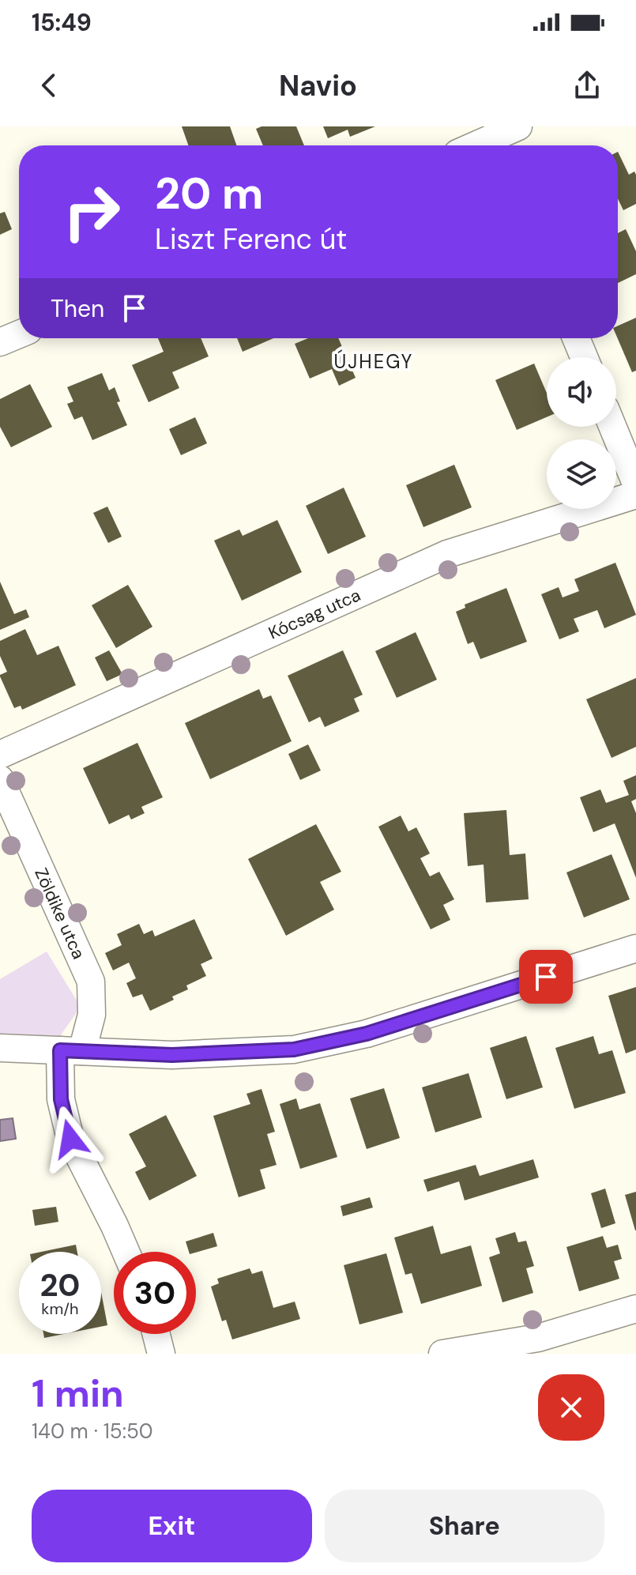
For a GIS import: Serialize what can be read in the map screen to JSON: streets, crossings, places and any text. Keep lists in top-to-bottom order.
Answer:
{
  "streets": {
    "street": ["Kócsag utca", "Zöldike utca"]
  },
  "districts": ["ÚJHEGY"],
  "page": {
    "status": "15:49",
    "header": "Navio",
    "turn": ["20 m", "Liszt Ferenc út"],
    "then": "Then",
    "speed": "20 km/h",
    "limit": "30",
    "heading": ["1 min", "140 m · 15:50"],
    "buttons": ["Exit", "Share"]
  }
}
